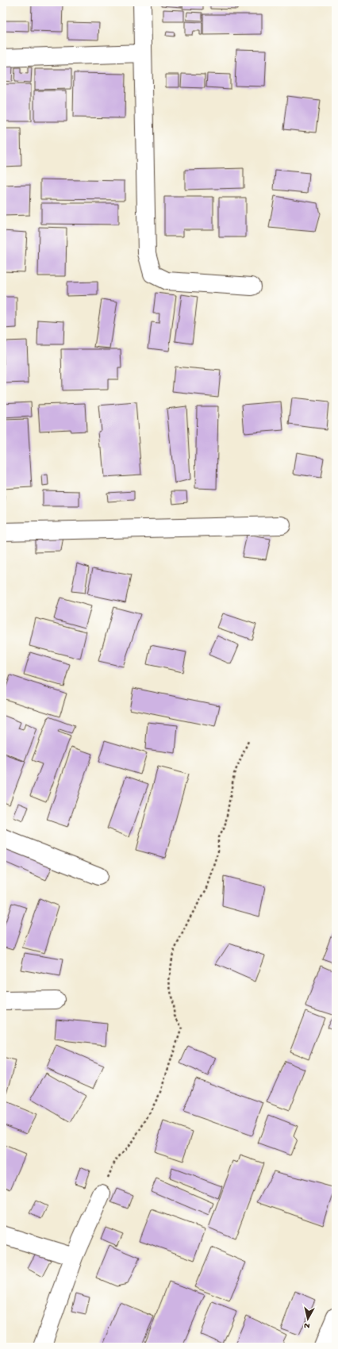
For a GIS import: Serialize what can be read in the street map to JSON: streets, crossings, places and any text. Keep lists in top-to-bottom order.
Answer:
{
  "north": "bottom"
}
